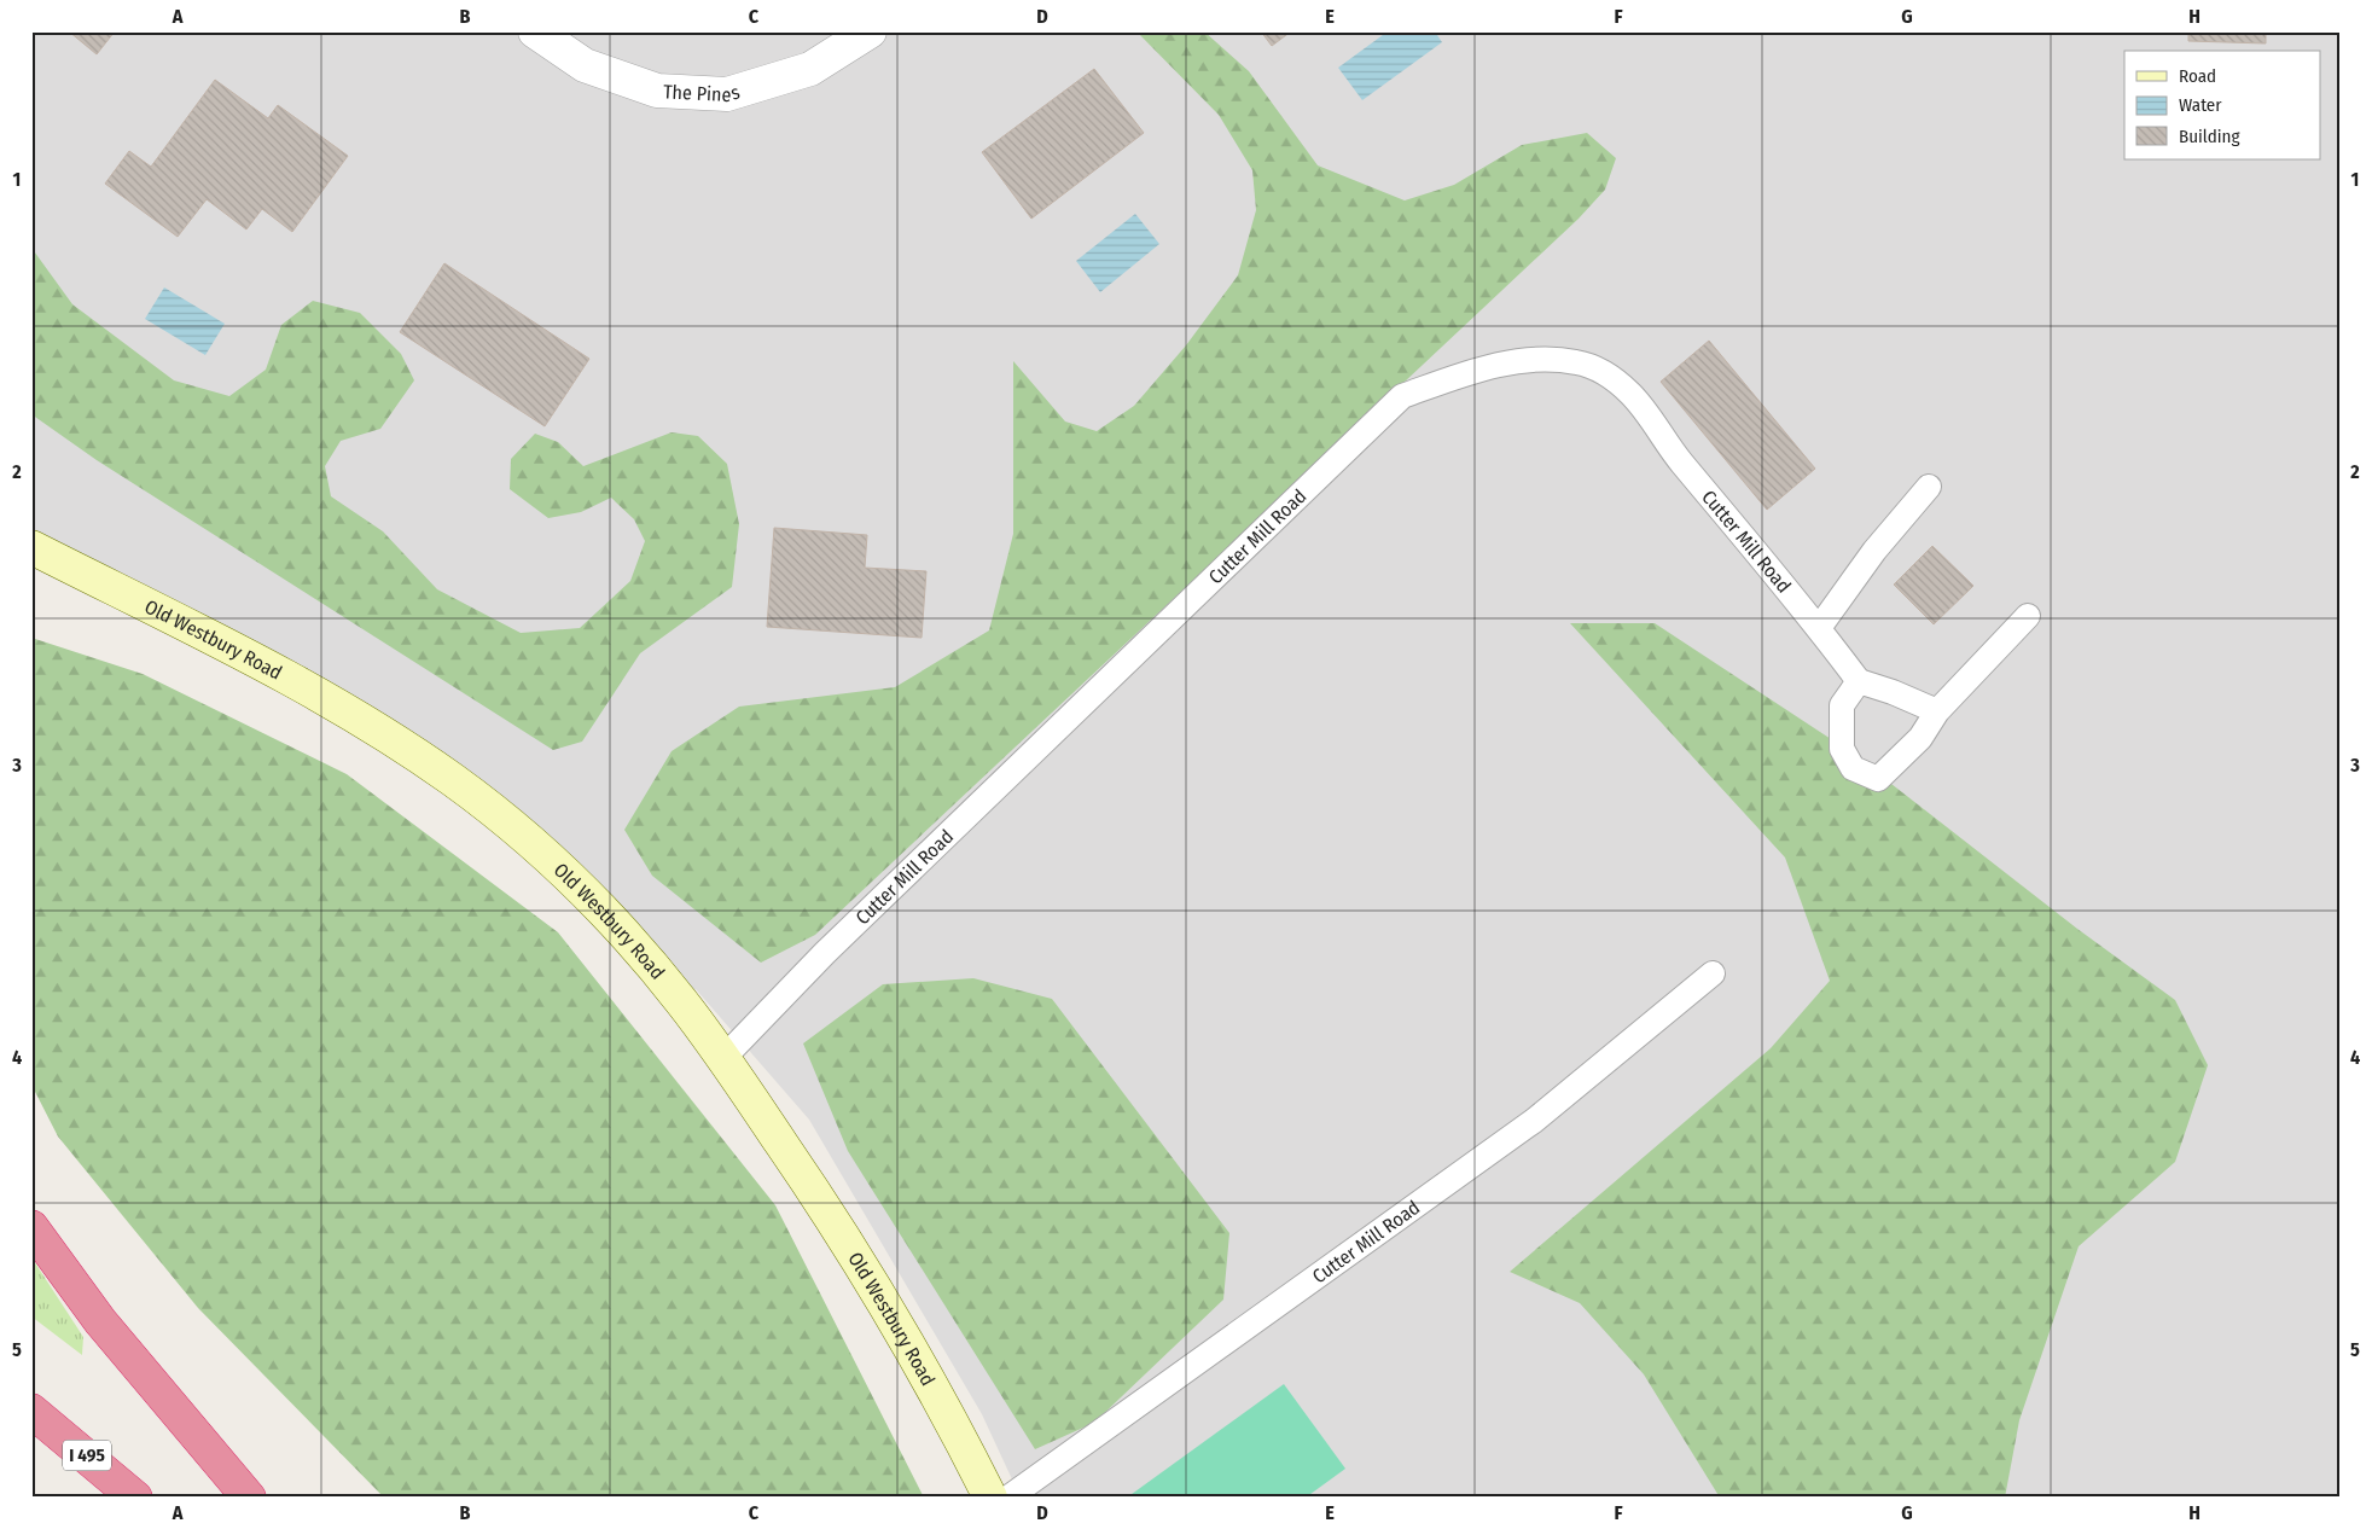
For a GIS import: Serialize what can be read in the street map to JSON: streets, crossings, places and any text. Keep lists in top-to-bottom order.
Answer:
{
  "streets": {
    "highway": ["I 495"],
    "main road": ["Old Westbury Road"],
    "street": ["The Pines"],
    "lane": ["Cutter Mill Road"]
  },
  "crossings": [
    ["Cutter Mill Road", "Old Westbury Road"]
  ],
  "legend": ["Road", "Water", "Building"],
  "grid": {
    "columns": [
      "A",
      "B",
      "C",
      "D",
      "E",
      "F",
      "G",
      "H"
    ],
    "rows": [
      "1",
      "2",
      "3",
      "4",
      "5"
    ]
  }
}
